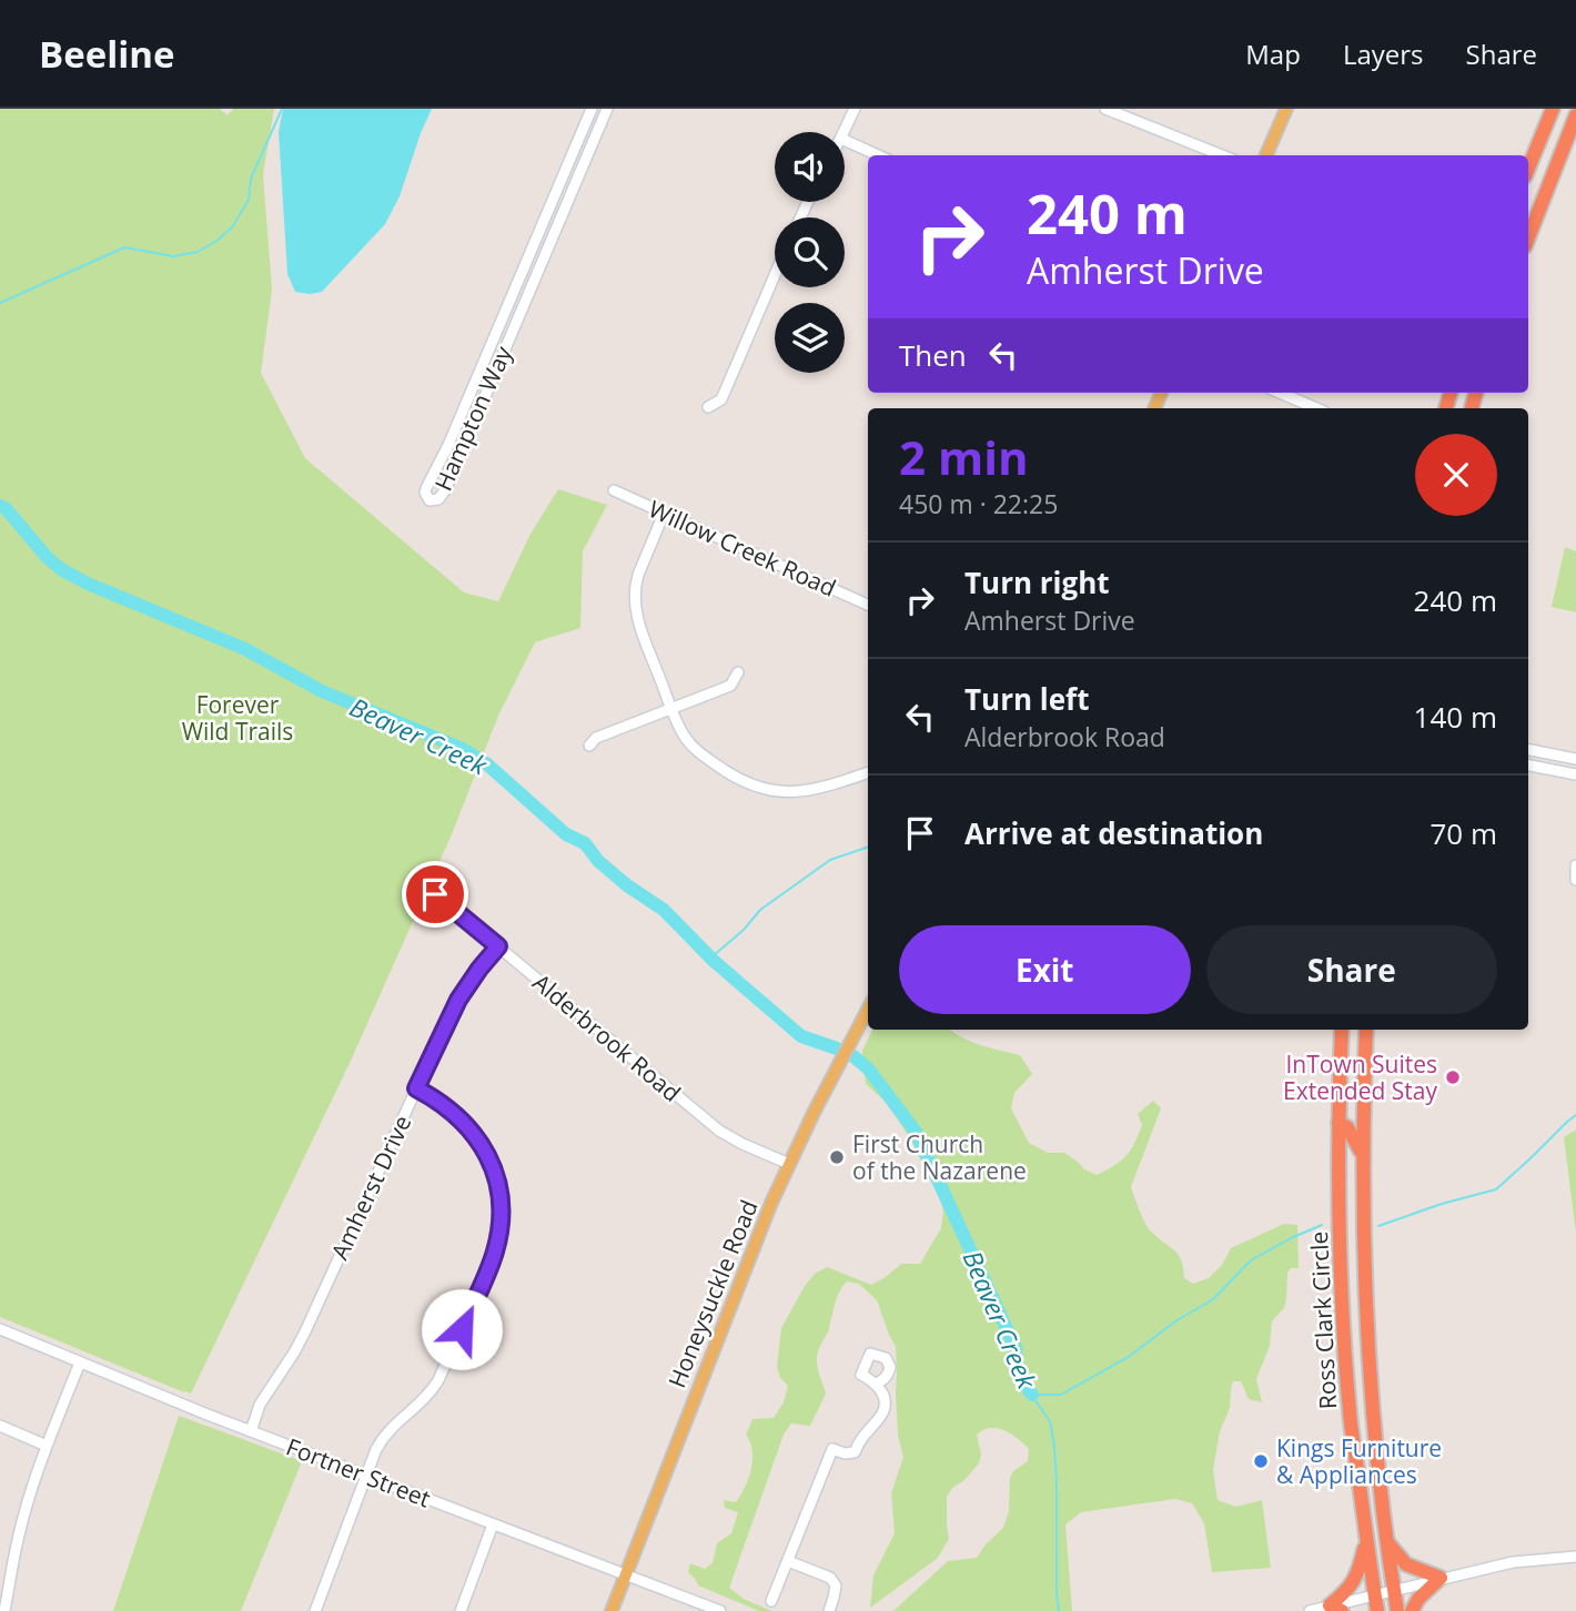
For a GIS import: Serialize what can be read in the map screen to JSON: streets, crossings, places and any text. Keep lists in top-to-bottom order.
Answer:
{
  "streets": {
    "highway": ["Ross Clark Circle"],
    "main road": ["Honeysuckle Road"],
    "street": [
      "Hampton Way",
      "Willow Creek Road",
      "Alderbrook Road",
      "Amherst Drive",
      "Fortner Street"
    ]
  },
  "crossings": [
    ["Alderbrook Road", "Amherst Drive"],
    ["Alderbrook Road", "Honeysuckle Road"],
    ["Amherst Drive", "Fortner Street"],
    ["Honeysuckle Road", "Fortner Street"]
  ],
  "water": ["Beaver Creek"],
  "parks": ["Forever Wild Trails"],
  "places": ["InTown Suites Extended Stay", "First Church of the Nazarene", "Kings Furniture & Appliances"],
  "page": {
    "header": "Beeline",
    "nav": ["Map", "Layers", "Share"],
    "turn": ["240 m", "Amherst Drive"],
    "then": "Then",
    "heading": ["2 min", "450 m · 22:25"],
    "list": [
      {
        "name": "Turn right",
        "note": "Amherst Drive",
        "value": "240 m"
      },
      {
        "name": "Turn left",
        "note": "Alderbrook Road",
        "value": "140 m"
      },
      {
        "name": "Arrive at destination",
        "value": "70 m"
      }
    ],
    "buttons": ["Exit", "Share"]
  }
}
